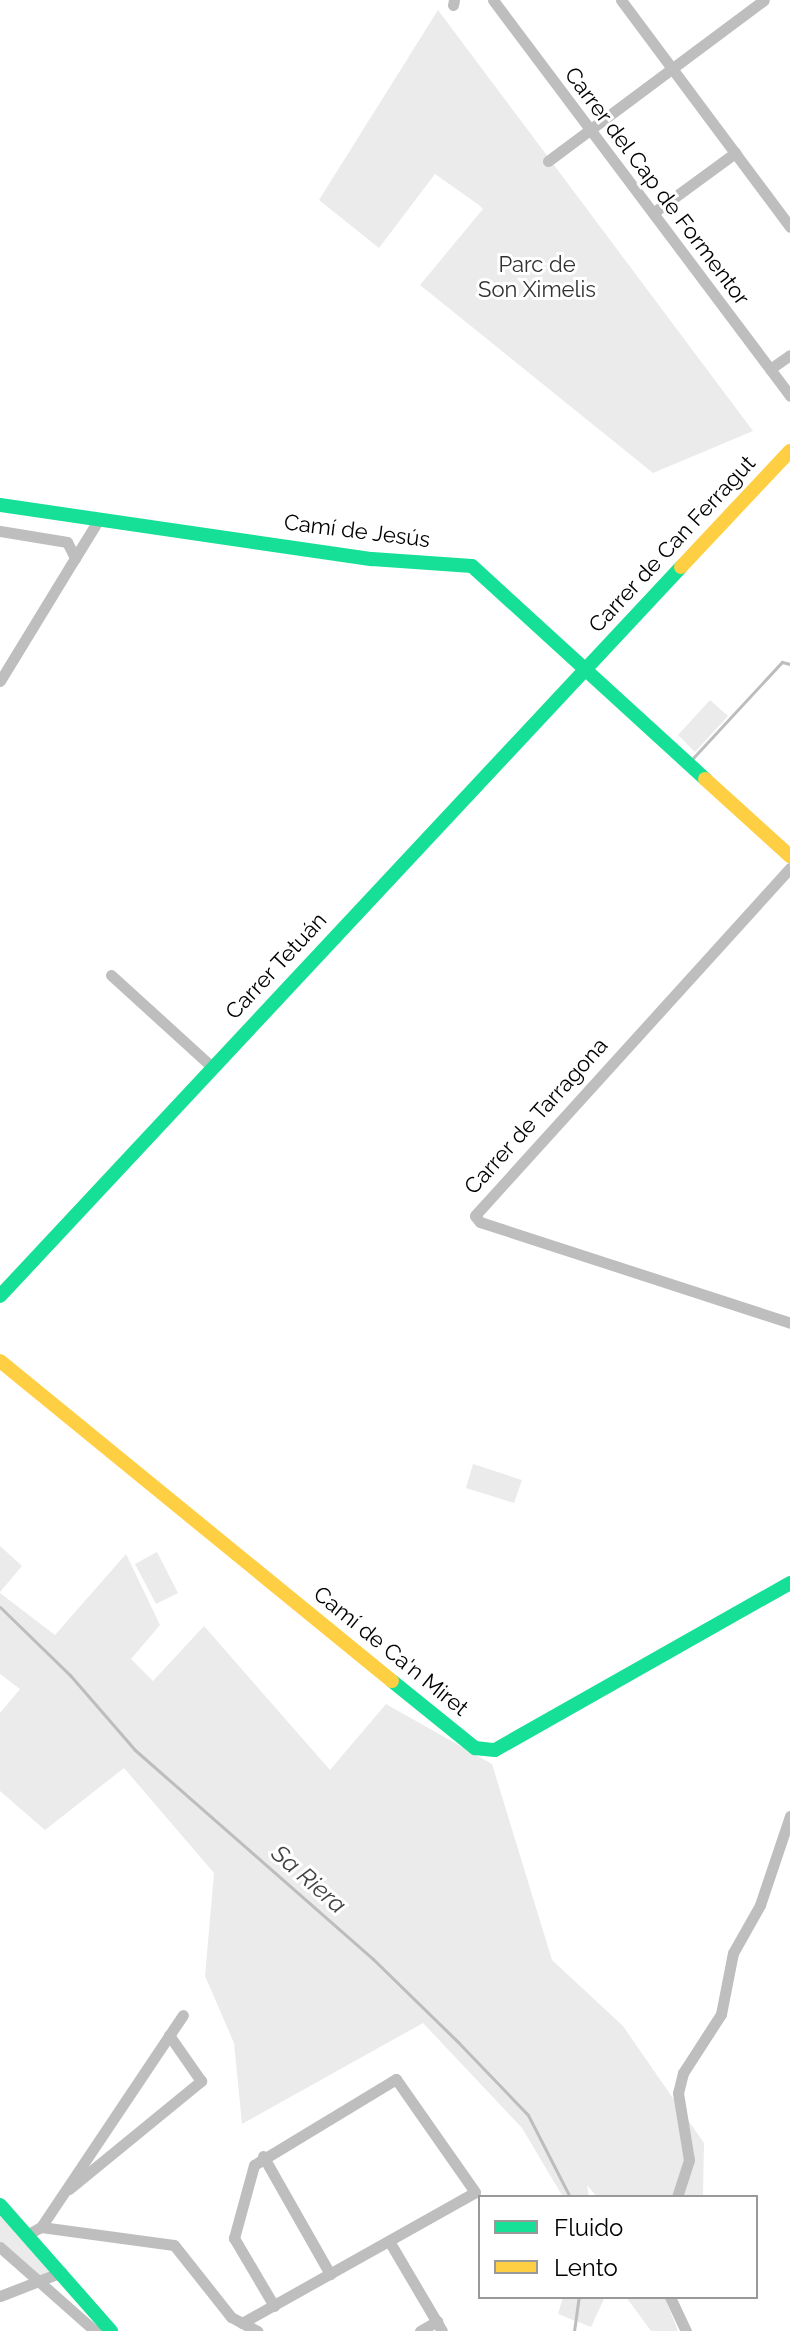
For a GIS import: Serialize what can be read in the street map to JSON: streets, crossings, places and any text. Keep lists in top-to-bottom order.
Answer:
{
  "streets": {
    "street": [
      "Carrer del Cap de Formentor",
      "Camí de Jesús",
      "Carrer de Can Ferragut",
      "Carrer Tetuán",
      "Carrer de Tarragona",
      "Camí de Ca'n Miret"
    ]
  },
  "crossings": [
    ["Camí de Jesús", "Carrer de Can Ferragut"],
    ["Camí de Jesús", "Carrer Tetuán"],
    ["Carrer de Can Ferragut", "Carrer Tetuán"]
  ],
  "water": ["Sa Riera"],
  "parks": ["Parc de Son Ximelis"],
  "legend": ["Fluido", "Lento"]
}
